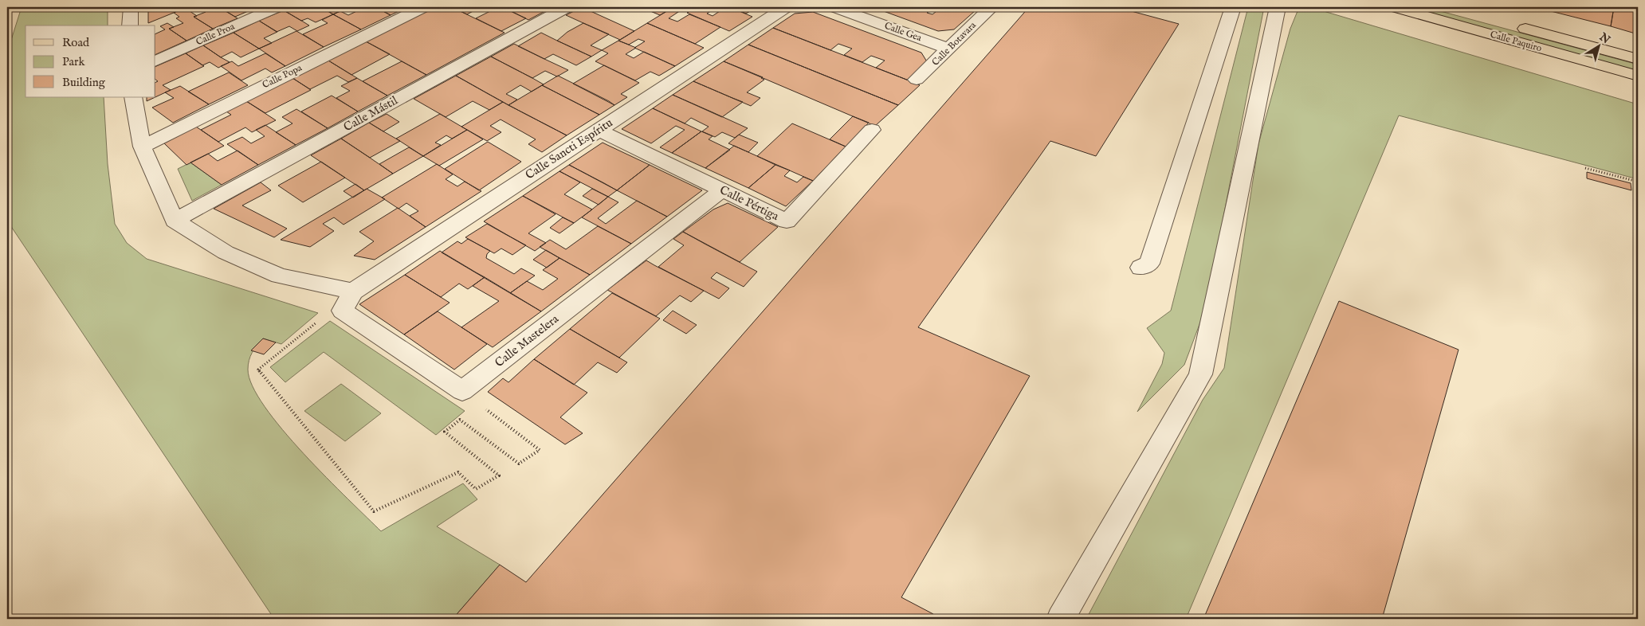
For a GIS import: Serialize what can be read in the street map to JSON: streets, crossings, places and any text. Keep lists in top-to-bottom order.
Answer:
{
  "streets": {
    "main road": ["Calle Paquiro"],
    "street": [
      "Calle Gea",
      "Calle Proa",
      "Calle Botavara",
      "Calle Popa",
      "Calle Mástil",
      "Calle Sancti Espíritu",
      "Calle Pértiga",
      "Calle Mastelera"
    ]
  },
  "crossings": [
    ["Calle Gea", "Calle Botavara"],
    ["Calle Sancti Espíritu", "Calle Pértiga"],
    ["Calle Pértiga", "Calle Mastelera"]
  ],
  "legend": ["Road", "Park", "Building"],
  "north": "top right"
}
